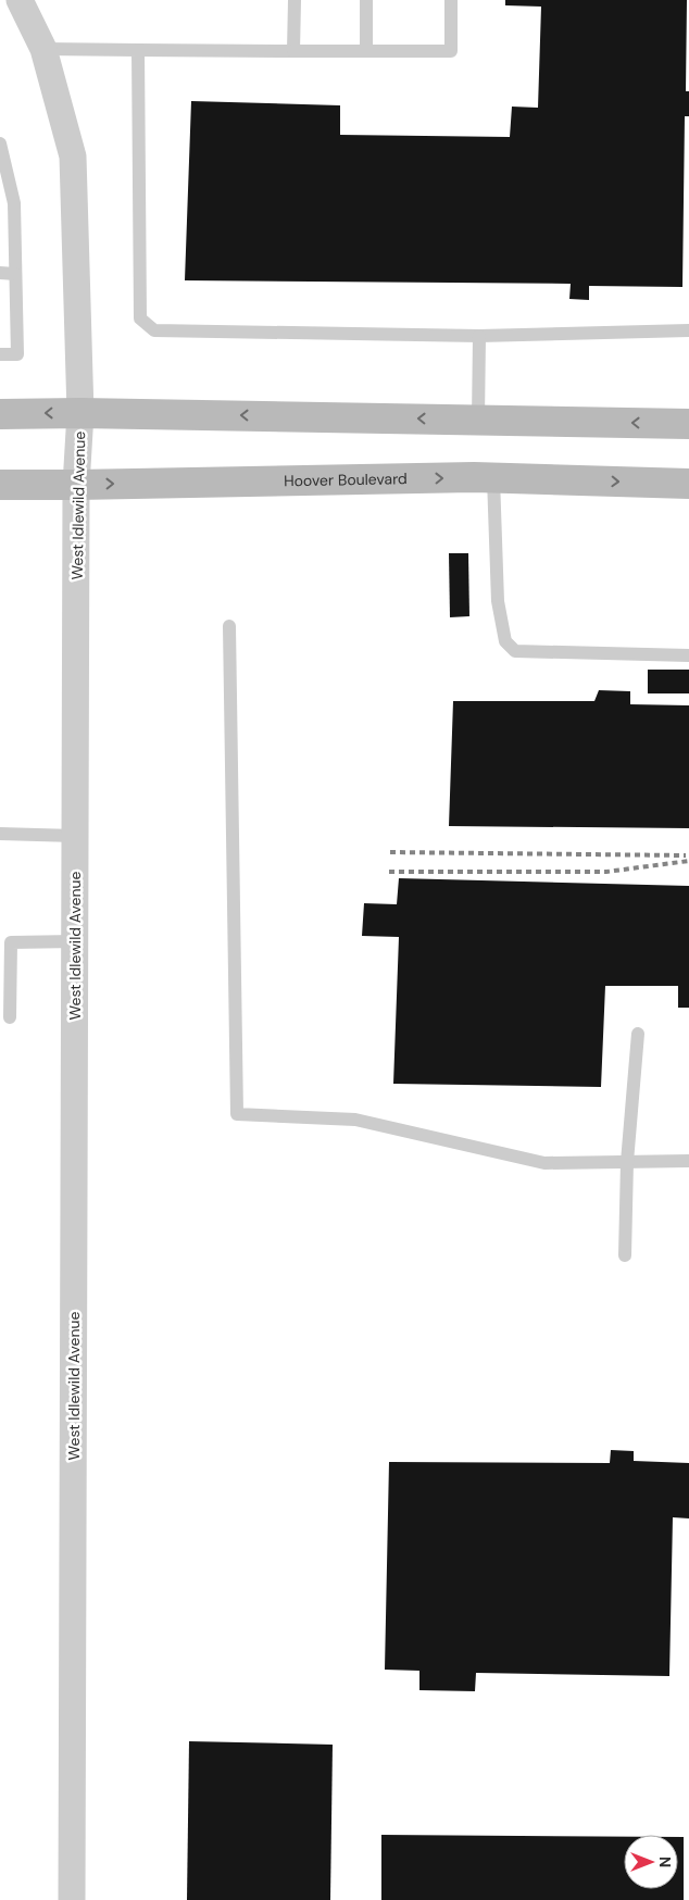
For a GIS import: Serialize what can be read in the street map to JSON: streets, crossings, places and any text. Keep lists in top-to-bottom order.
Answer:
{
  "streets": {
    "main road": ["Hoover Boulevard"],
    "street": ["West Idlewild Avenue"]
  },
  "crossings": [
    ["Hoover Boulevard", "West Idlewild Avenue"]
  ],
  "north": "right"
}
